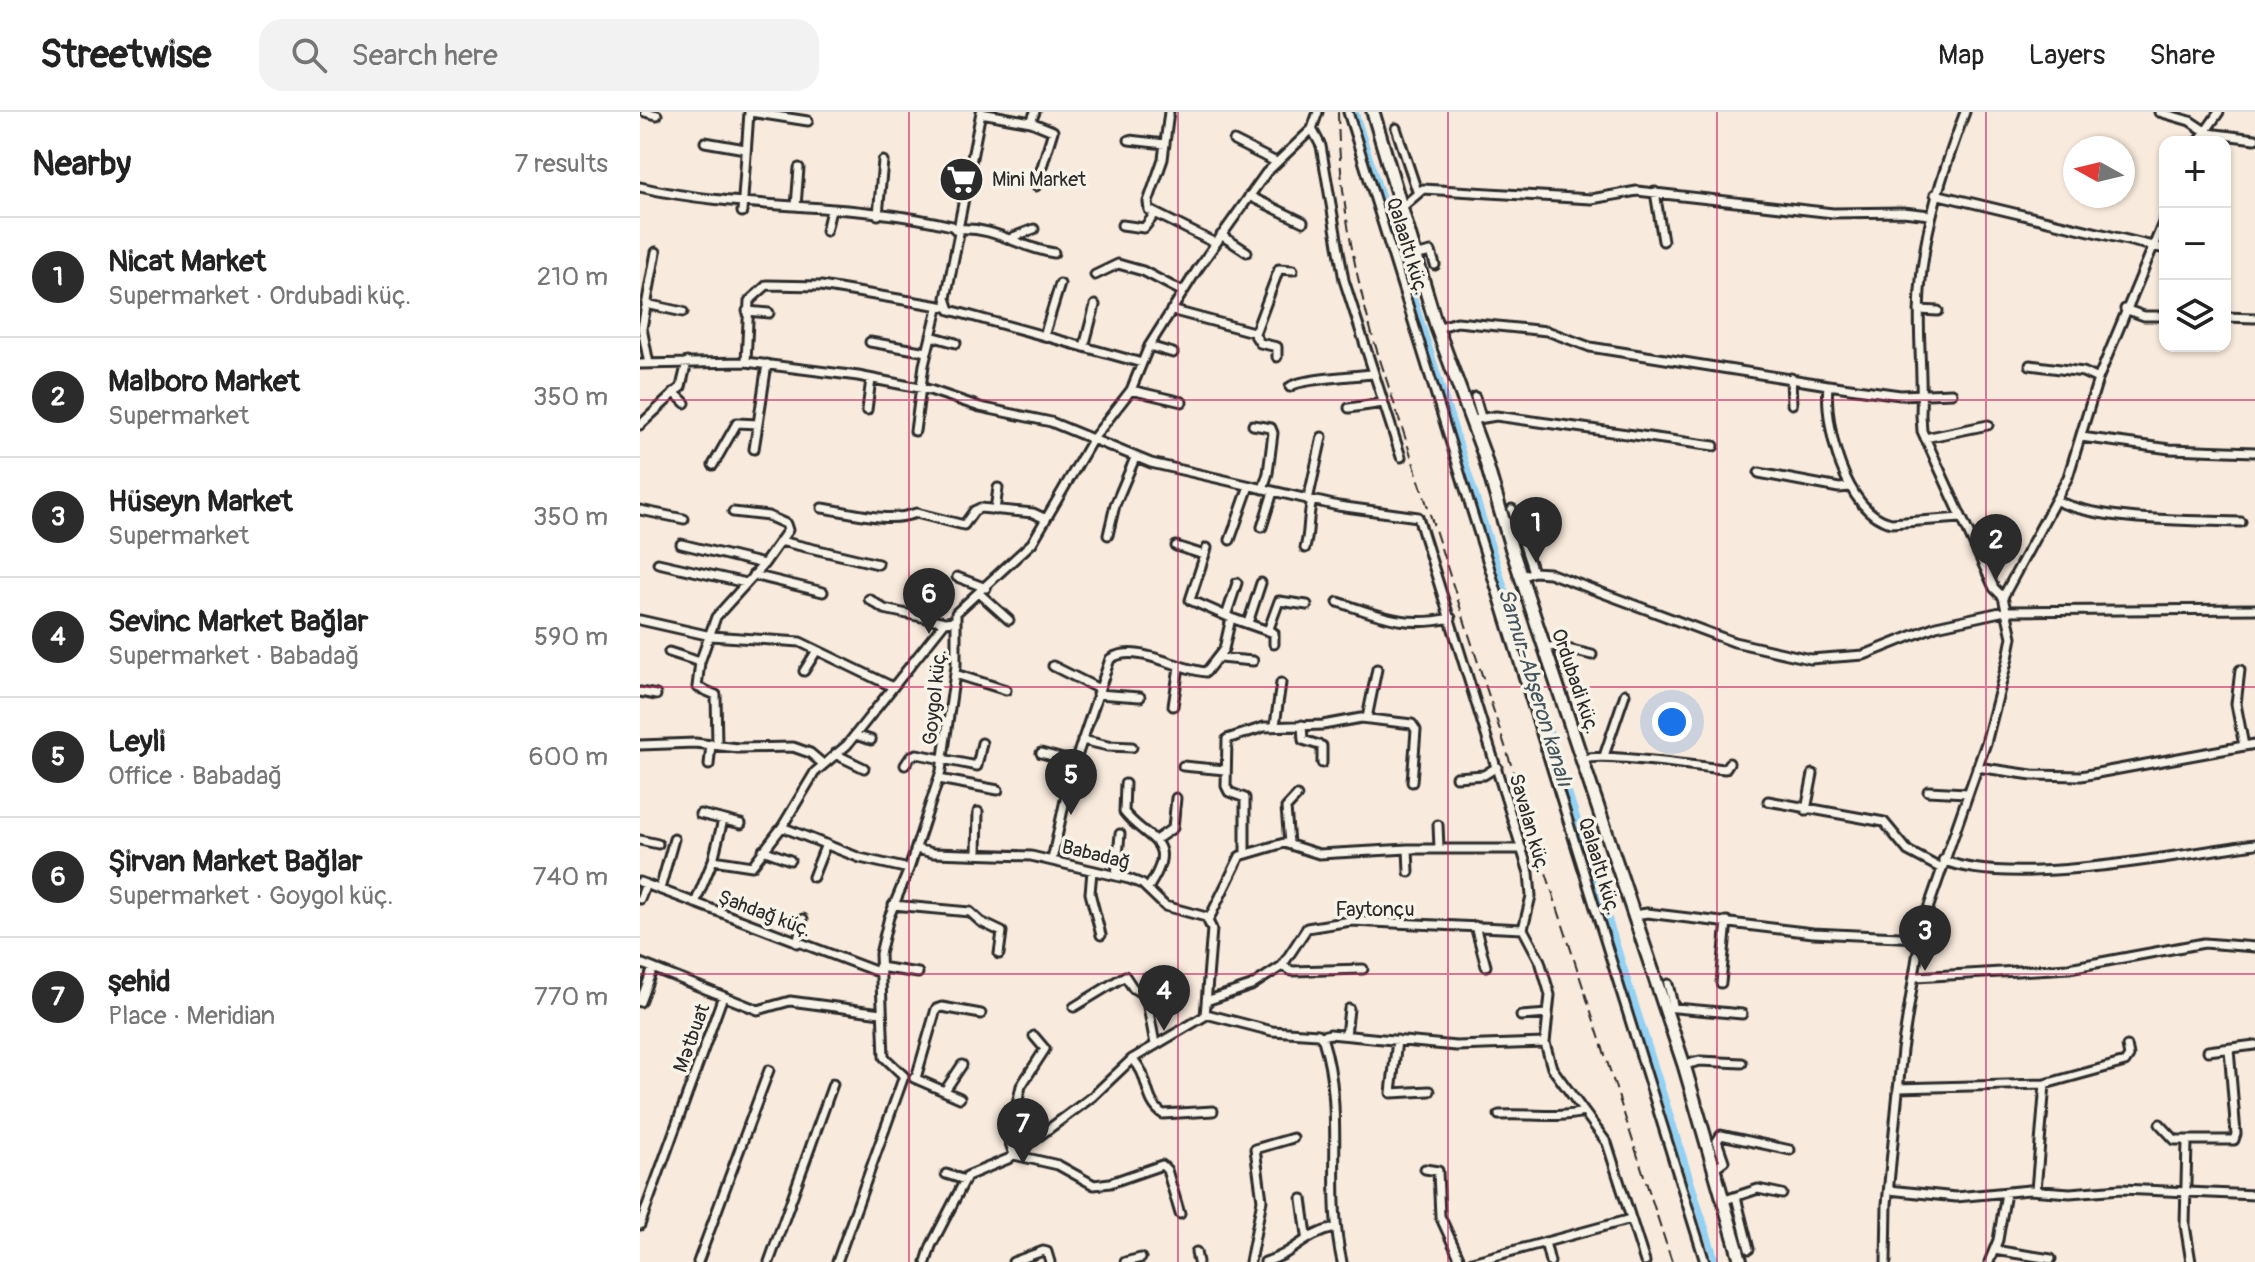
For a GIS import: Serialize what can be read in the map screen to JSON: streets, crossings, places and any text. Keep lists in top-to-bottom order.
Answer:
{
  "streets": {
    "street": [
      "Qalaaltı küç.",
      "Ordubadi küç.",
      "Goygol küç.",
      "Savalan küç.",
      "Babadağ",
      "Faytonçu",
      "Şahdağ küç.",
      "Mətbuat"
    ]
  },
  "crossings": [
    ["Goygol küç.", "Babadağ"],
    ["Goygol küç.", "Şahdağ küç."],
    ["Savalan küç.", "Faytonçu"]
  ],
  "water": ["Samur-Abşeron kanalı"],
  "places": {
    "supermarket": ["Mini Market"]
  },
  "north": "left",
  "page": {
    "header": "Streetwise",
    "search": "Search here",
    "nav": ["Map", "Layers", "Share"],
    "heading": ["Nearby", "7 results"],
    "map_buttons": ["+", "−"],
    "list": [
      {
        "mark": "1",
        "name": "Nicat Market",
        "note": "Supermarket · Ordubadi küç.",
        "value": "210 m"
      },
      {
        "mark": "2",
        "name": "Malboro Market",
        "note": "Supermarket",
        "value": "350 m"
      },
      {
        "mark": "3",
        "name": "Hüseyn Market",
        "note": "Supermarket",
        "value": "350 m"
      },
      {
        "mark": "4",
        "name": "Sevinc Market Bağlar",
        "note": "Supermarket · Babadağ",
        "value": "590 m"
      },
      {
        "mark": "5",
        "name": "Leyli",
        "note": "Office · Babadağ",
        "value": "600 m"
      },
      {
        "mark": "6",
        "name": "Şirvan Market Bağlar",
        "note": "Supermarket · Goygol küç.",
        "value": "740 m"
      },
      {
        "mark": "7",
        "name": "şehid",
        "note": "Place · Meridian",
        "value": "770 m"
      }
    ],
    "pins": [
      "1",
      "2",
      "6",
      "5",
      "3",
      "4",
      "7"
    ]
  }
}
